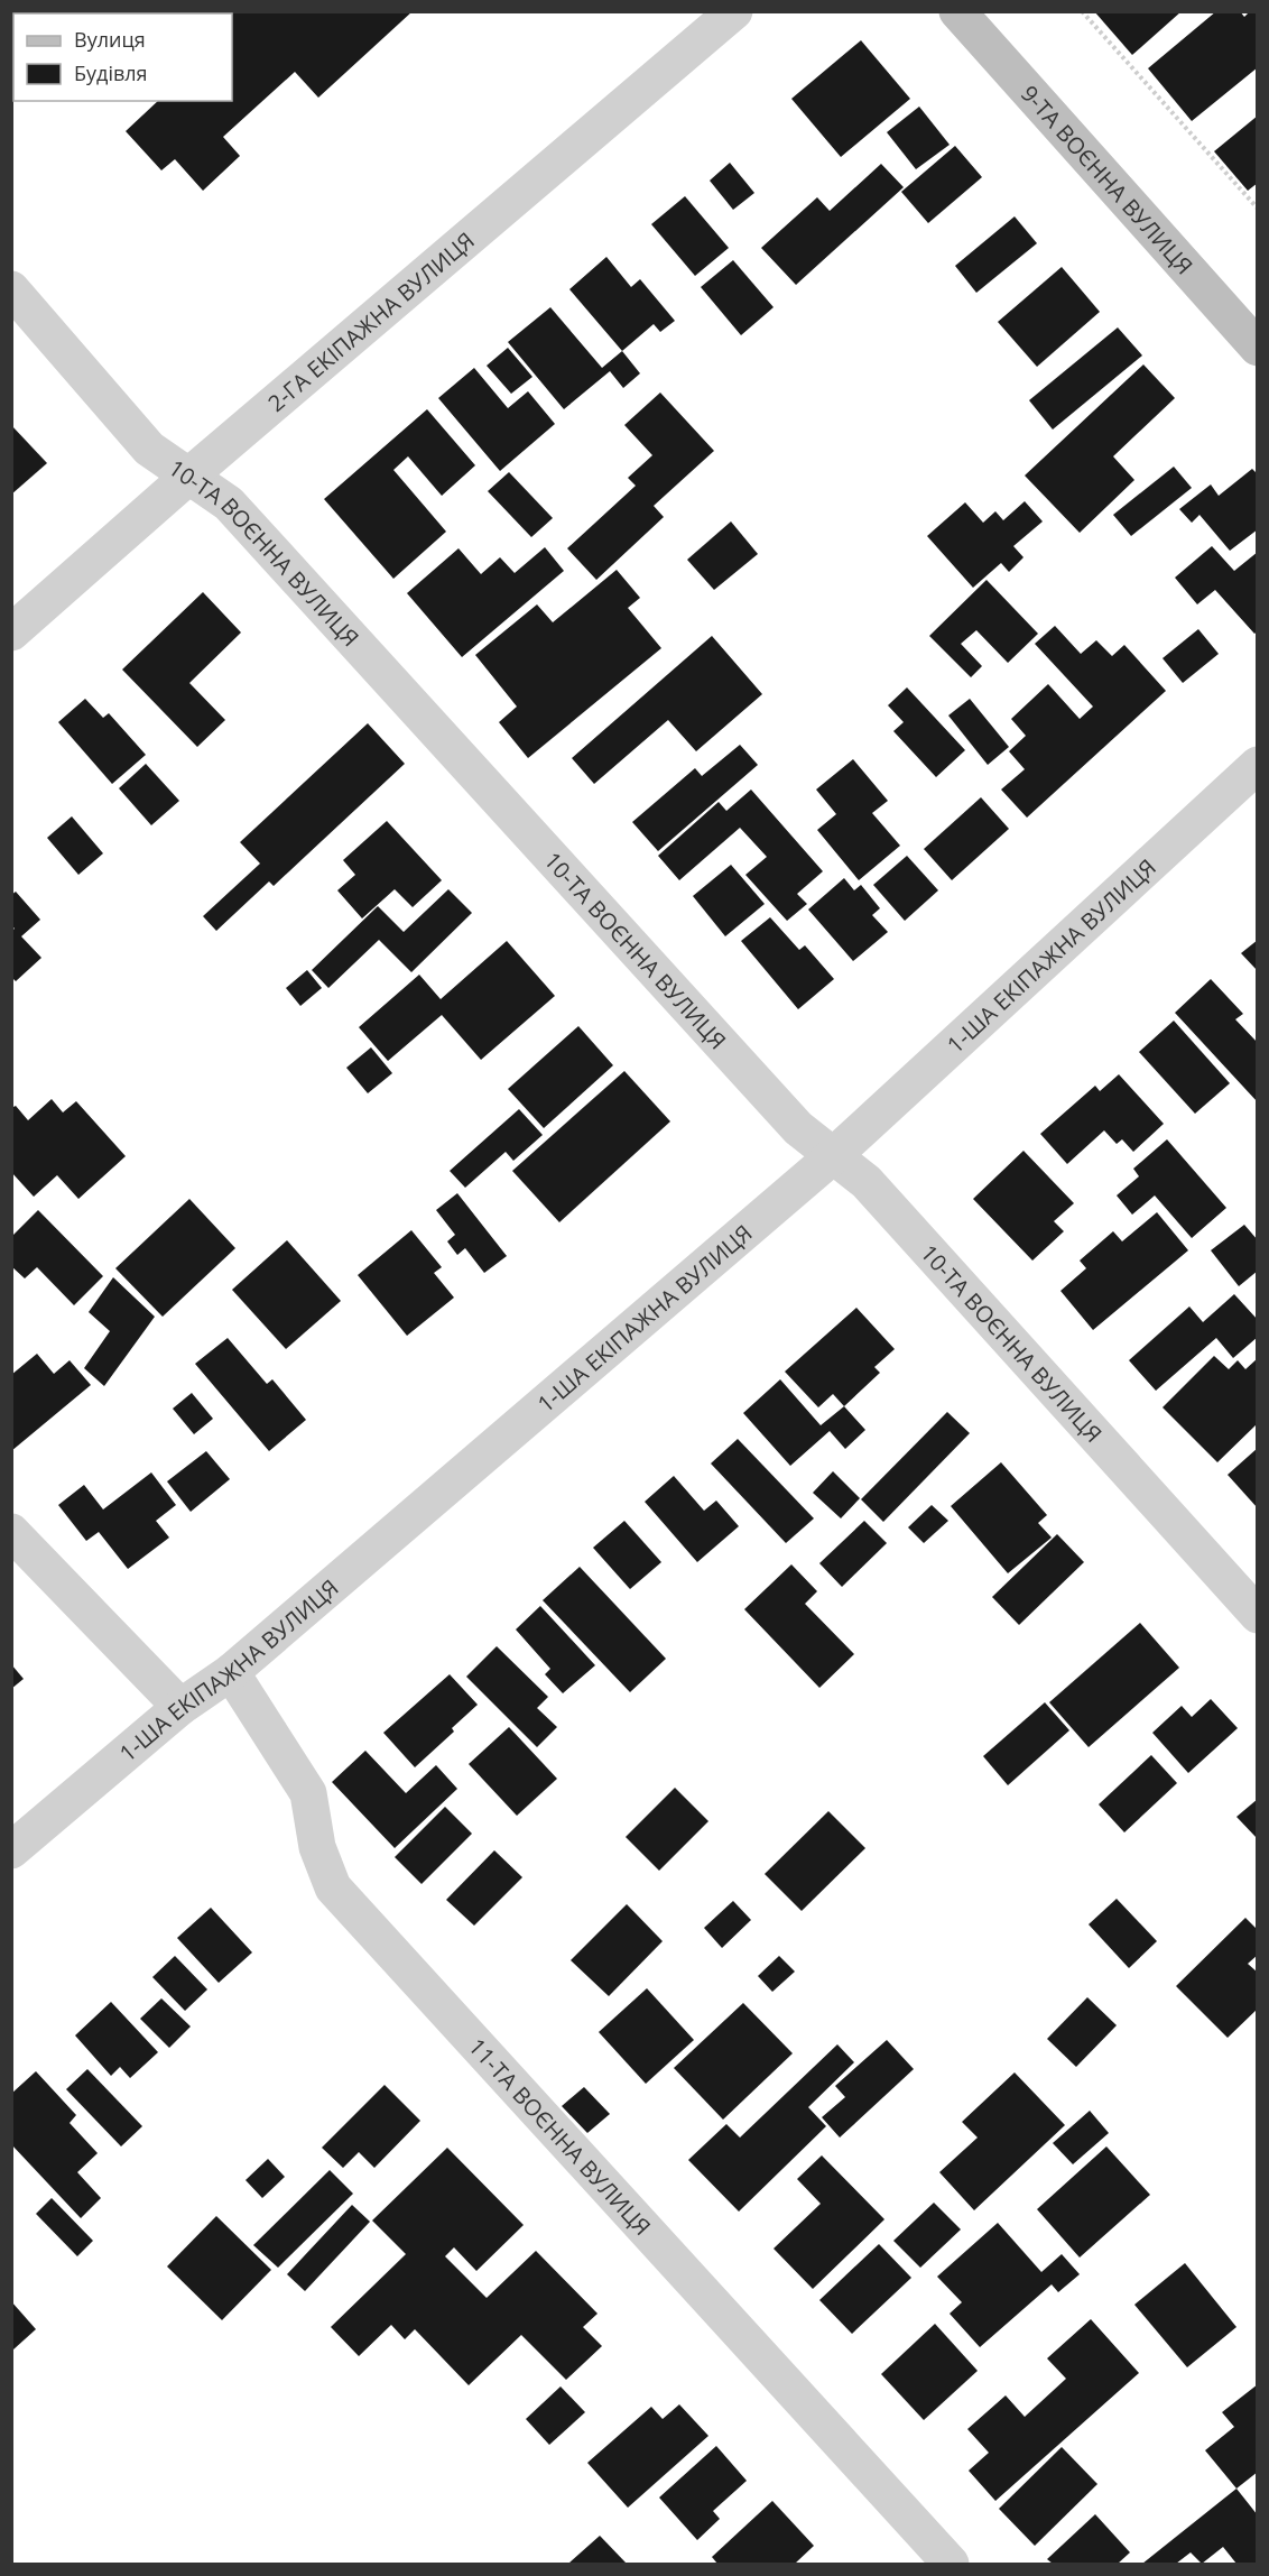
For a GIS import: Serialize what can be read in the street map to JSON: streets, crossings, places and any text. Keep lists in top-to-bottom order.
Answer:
{
  "streets": {
    "street": [
      "9-ТА ВОЄННА ВУЛИЦЯ",
      "2-ГА ЕКІПАЖНА ВУЛИЦЯ",
      "10-ТА ВОЄННА ВУЛИЦЯ",
      "1-ША ЕКІПАЖНА ВУЛИЦЯ",
      "11-ТА ВОЄННА ВУЛИЦЯ"
    ]
  },
  "crossings": [
    ["2-ГА ЕКІПАЖНА ВУЛИЦЯ", "10-ТА ВОЄННА ВУЛИЦЯ"],
    ["10-ТА ВОЄННА ВУЛИЦЯ", "1-ША ЕКІПАЖНА ВУЛИЦЯ"],
    ["1-ША ЕКІПАЖНА ВУЛИЦЯ", "11-ТА ВОЄННА ВУЛИЦЯ"]
  ],
  "legend": ["Вулиця", "Будівля"]
}
